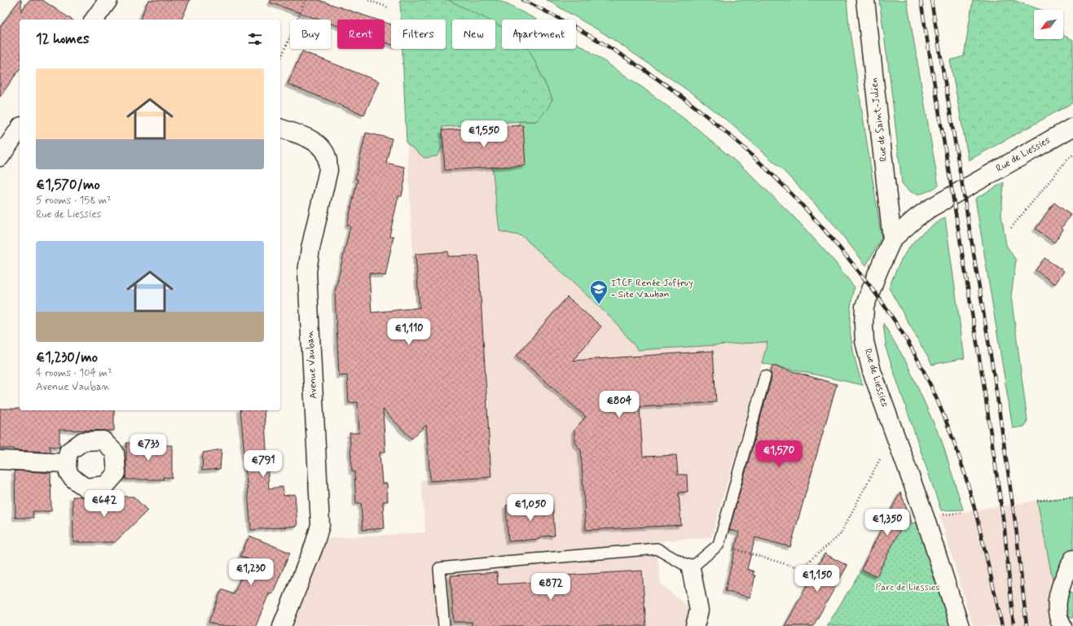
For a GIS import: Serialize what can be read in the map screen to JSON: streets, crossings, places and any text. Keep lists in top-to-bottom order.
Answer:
{
  "streets": {
    "street": ["Rue de Saint-Julien", "Rue de Liessies", "Avenue Vauban"]
  },
  "crossings": [
    ["Rue de Saint-Julien", "Rue de Liessies"]
  ],
  "parks": ["Parc de Liessies"],
  "places": {
    "school or university": ["ITCF Renée Joffroy - Site Vauban"]
  },
  "north": "bottom left",
  "page": {
    "chip": [
      "Buy",
      "Rent",
      "Filters",
      "New",
      "Apartment"
    ],
    "heading": "12 homes",
    "list": [
      {
        "name": "€1,570/mo",
        "note": "5 rooms · 158 m² · Rue de Liessies"
      },
      {
        "name": "€1,230/mo",
        "note": "4 rooms · 104 m² · Avenue Vauban"
      }
    ],
    "price": [
      "€1,550",
      "€1,110",
      "€804",
      "€733",
      "€1,570",
      "€791",
      "€642",
      "€1,050",
      "€1,350",
      "€1,230",
      "€1,150",
      "€872"
    ]
  }
}
